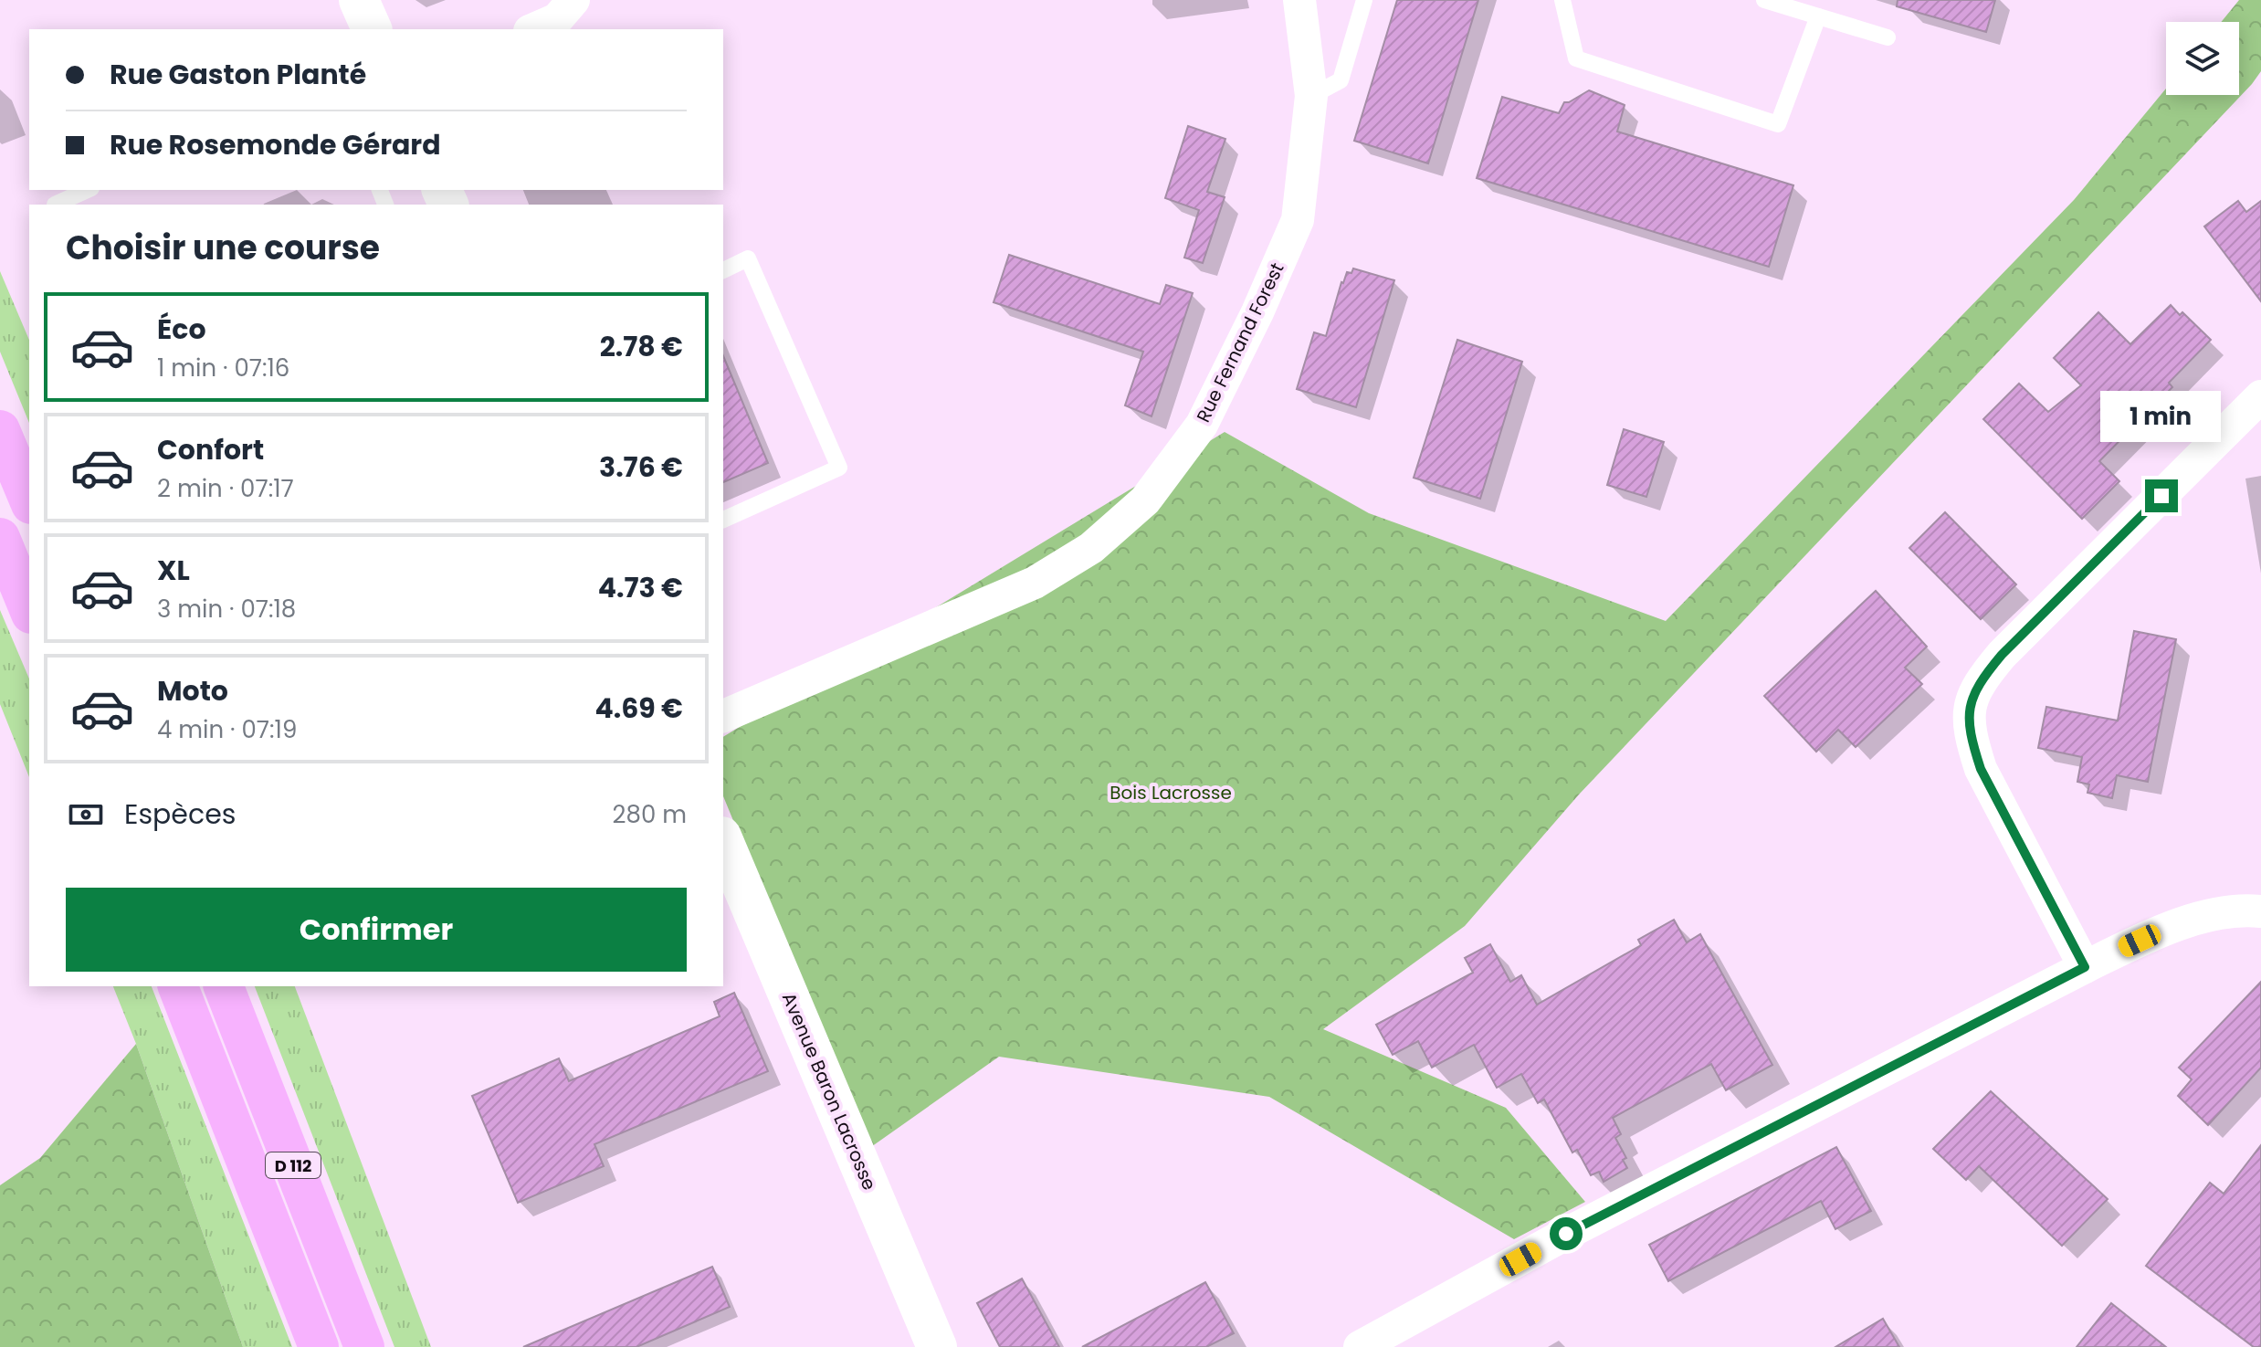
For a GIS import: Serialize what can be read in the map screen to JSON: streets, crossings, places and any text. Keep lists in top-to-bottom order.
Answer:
{
  "streets": {
    "highway": ["D 112"],
    "street": ["Rue Fernand Forest", "Avenue Baron Lacrosse"]
  },
  "parks": ["Bois Lacrosse"],
  "page": {
    "banner": ["Rue Gaston Planté", "Rue Rosemonde Gérard"],
    "heading": "Choisir une course",
    "list": [
      {
        "name": "Éco",
        "note": "1 min · 07:16",
        "value": "2.78 €"
      },
      {
        "name": "Confort",
        "note": "2 min · 07:17",
        "value": "3.76 €"
      },
      {
        "name": "XL",
        "note": "3 min · 07:18",
        "value": "4.73 €"
      },
      {
        "name": "Moto",
        "note": "4 min · 07:19",
        "value": "4.69 €"
      }
    ],
    "bubble": "1 min",
    "pay": ["Espèces", "280 m"],
    "buttons": "Confirmer"
  }
}
